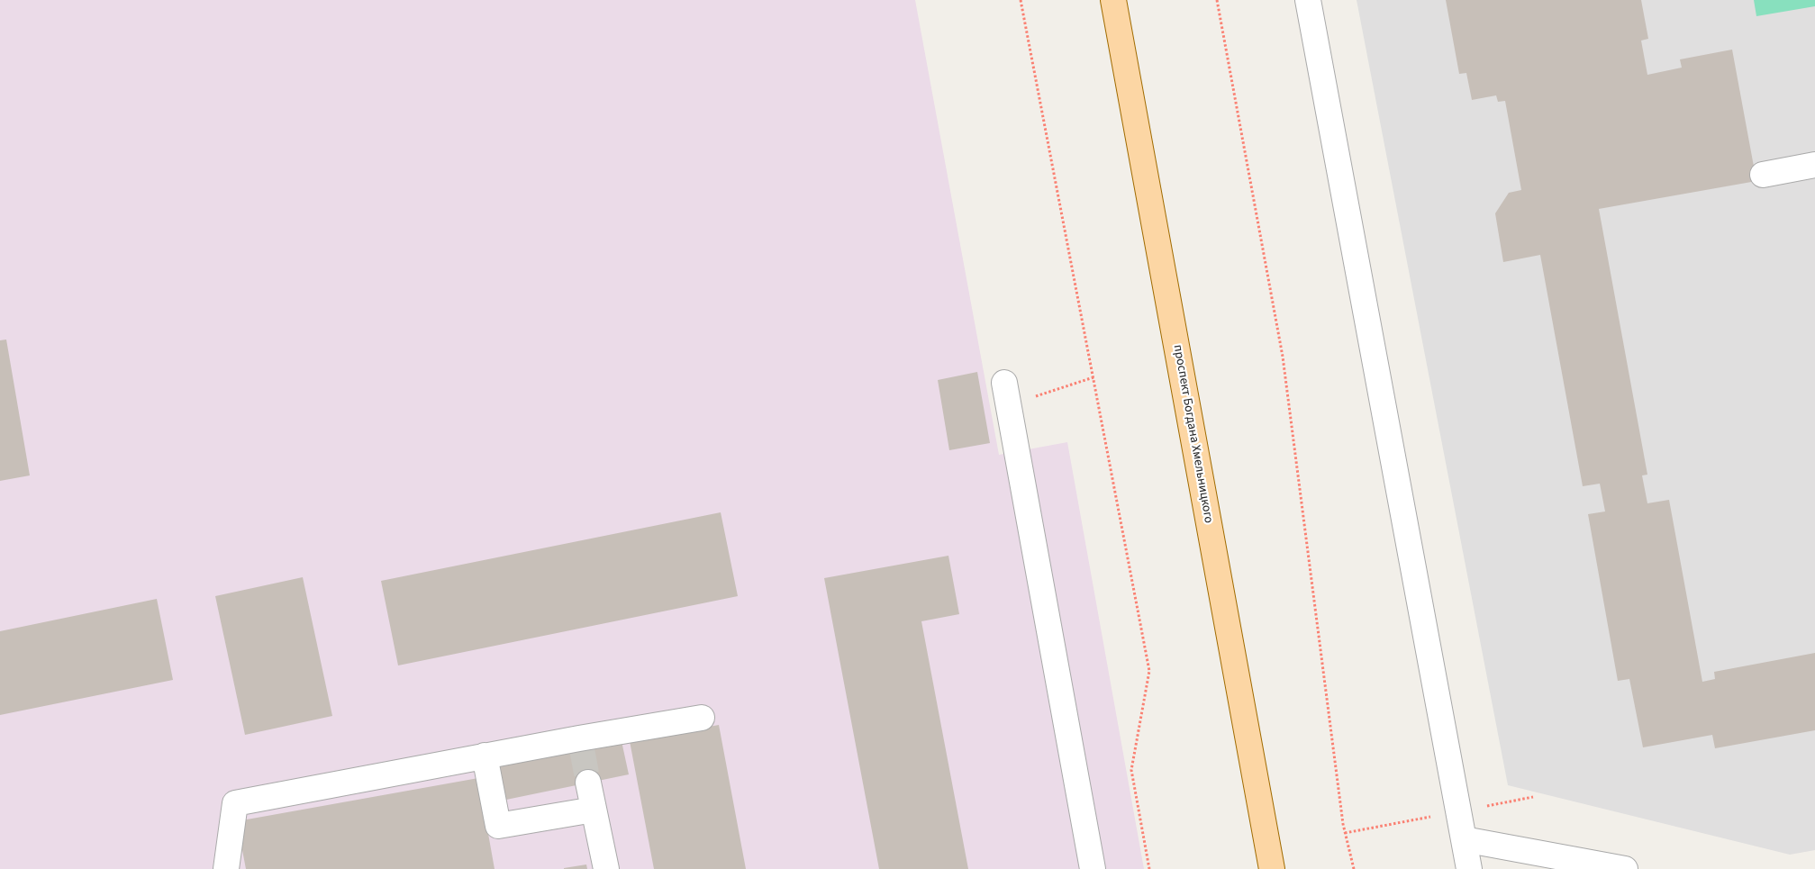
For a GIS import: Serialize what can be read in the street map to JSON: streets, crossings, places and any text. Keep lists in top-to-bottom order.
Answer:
{
  "streets": {
    "main road": ["проспект Богдана Хмельницкого"]
  }
}
